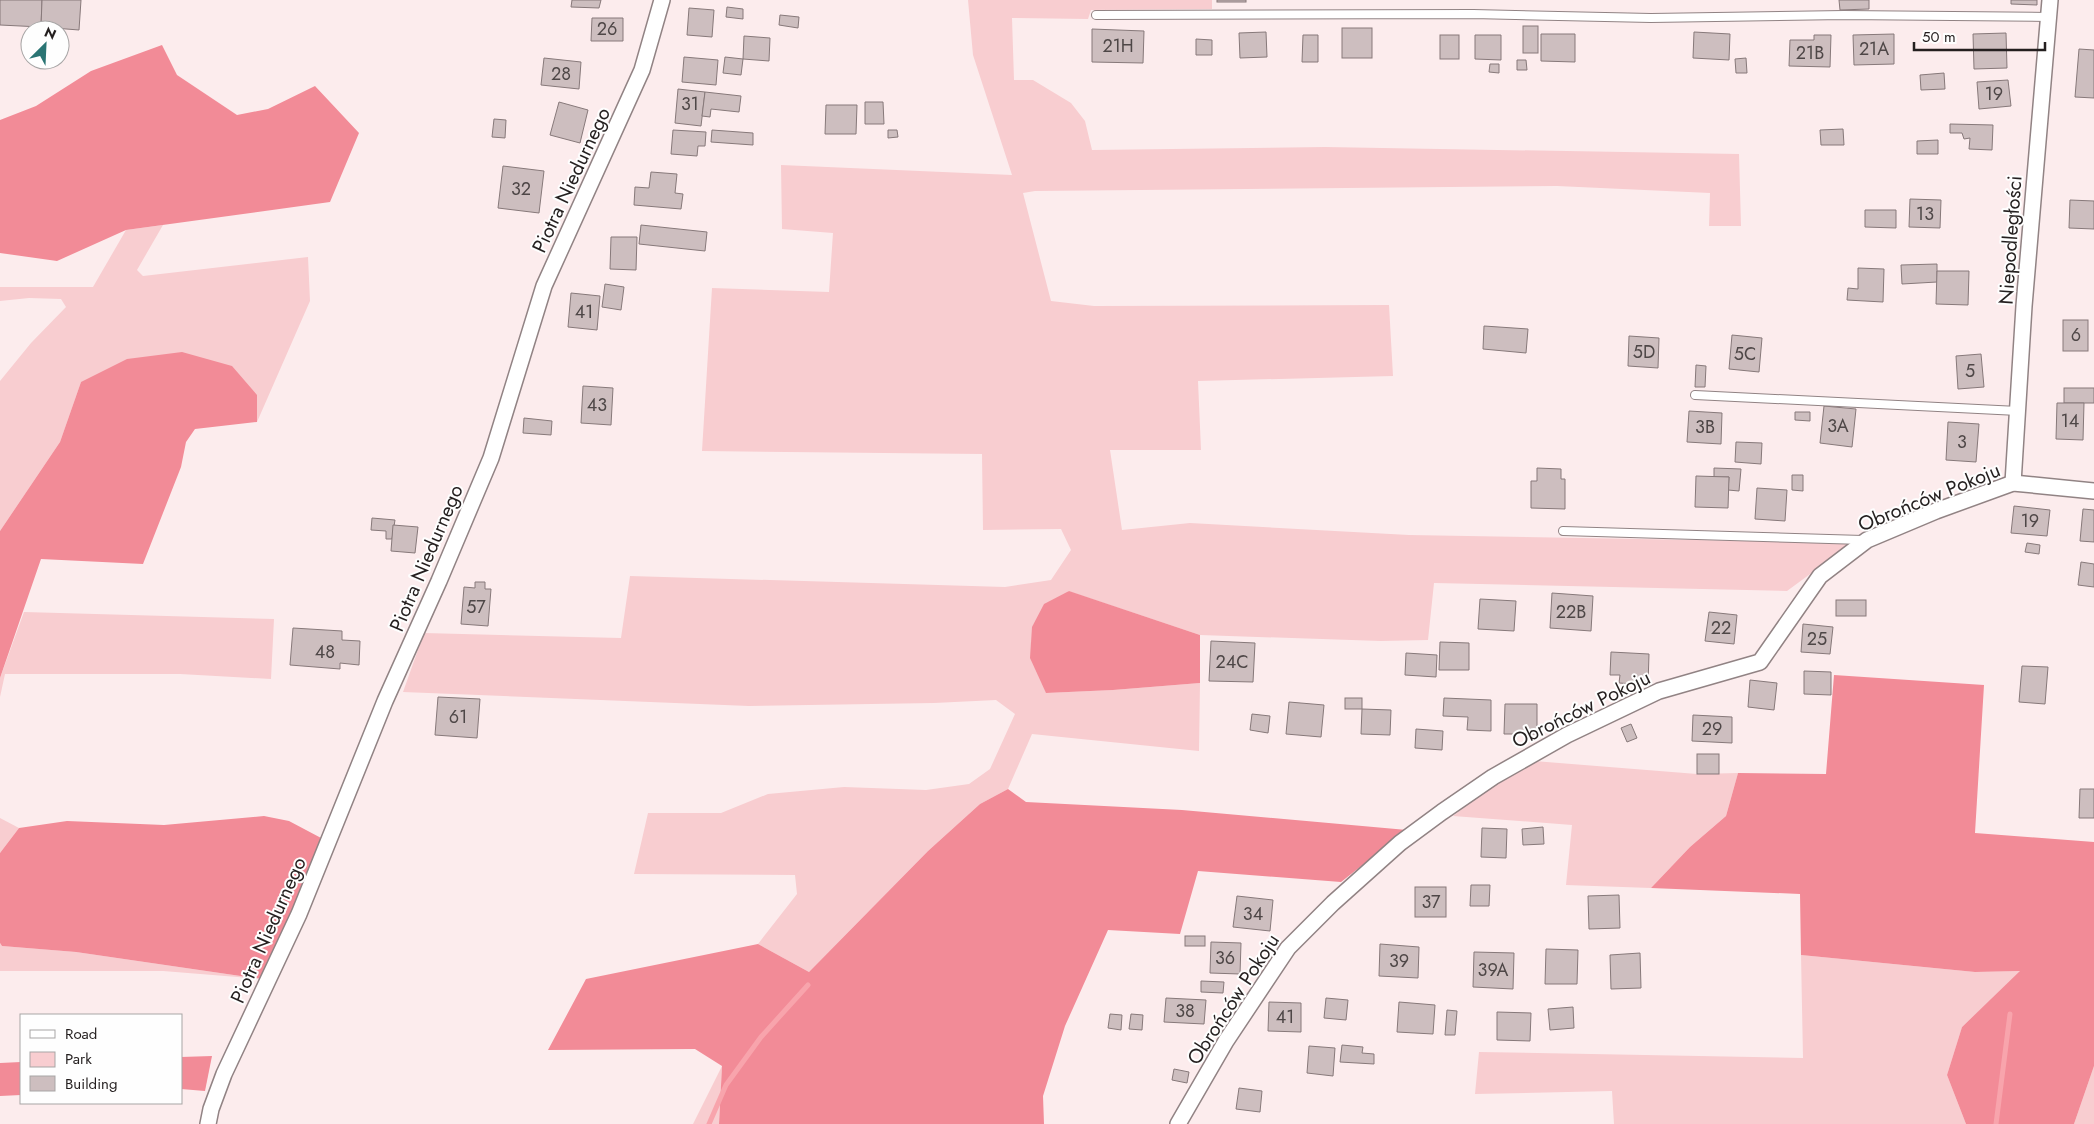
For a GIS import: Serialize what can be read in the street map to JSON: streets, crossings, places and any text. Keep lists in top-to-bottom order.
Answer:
{
  "streets": {
    "street": ["Piotra Niedurnego", "Niepodległości", "Obrońców Pokoju"]
  },
  "crossings": [
    ["Niepodległości", "Obrońców Pokoju"]
  ],
  "house_numbers": [
    "26",
    "21H",
    "21A",
    "21B",
    "28",
    "19",
    "31",
    "32",
    "13",
    "41",
    "6",
    "5D",
    "5C",
    "5",
    "43",
    "14",
    "3A",
    "3B",
    "3",
    "19",
    "57",
    "22B",
    "22",
    "25",
    "48",
    "24C",
    "61",
    "29",
    "37",
    "34",
    "36",
    "39",
    "39A",
    "38",
    "41"
  ],
  "legend": ["Road", "Park", "Building"],
  "scale_bar": "50 m",
  "north": "top right"
}
